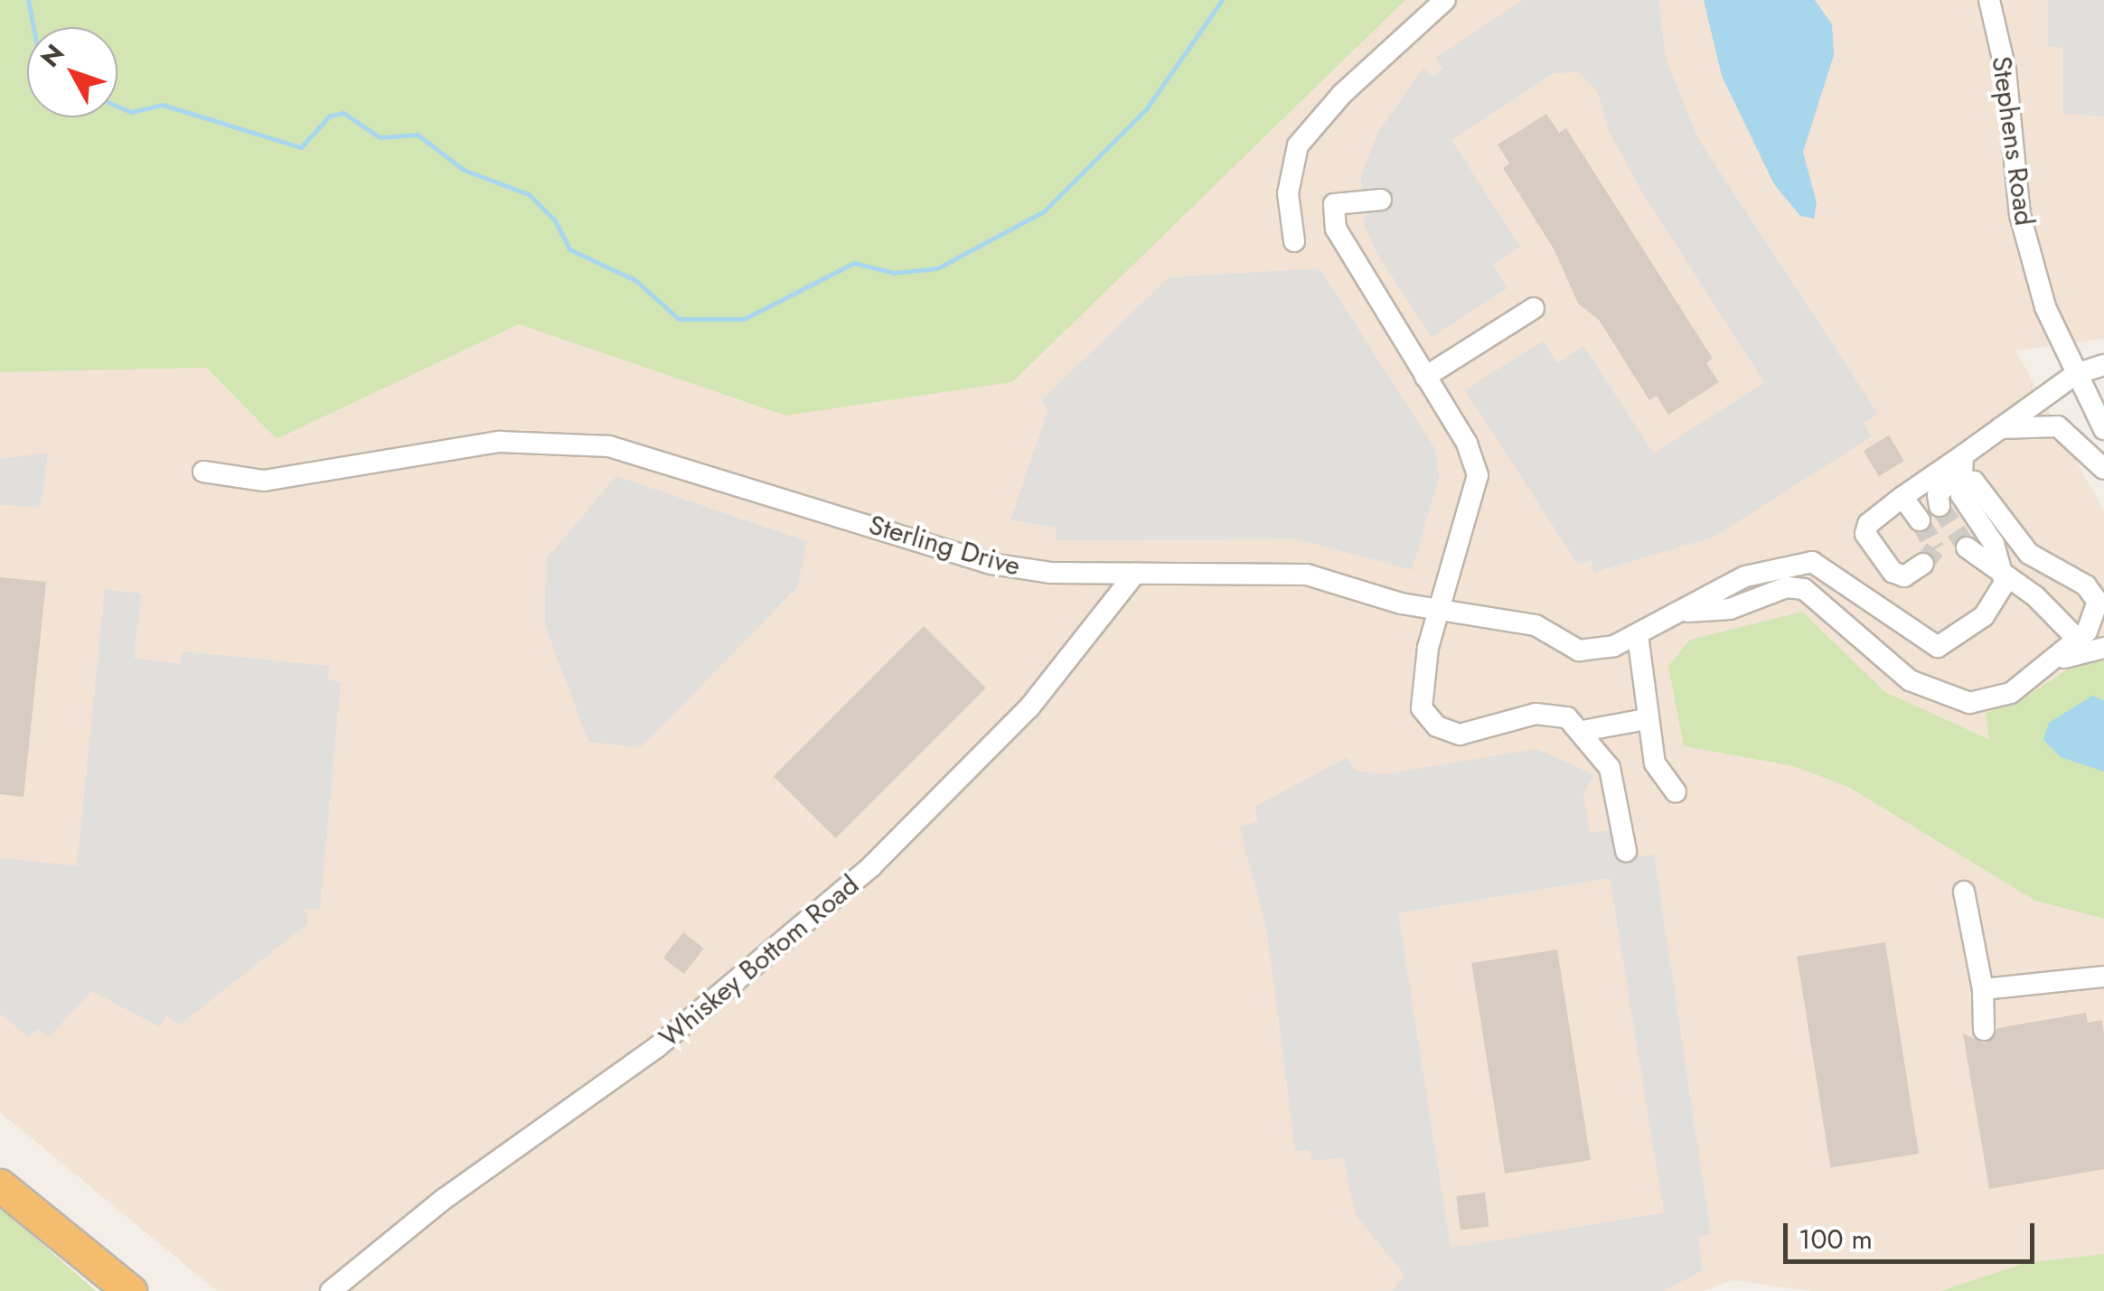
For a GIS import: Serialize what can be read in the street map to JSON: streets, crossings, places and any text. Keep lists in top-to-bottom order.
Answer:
{
  "streets": {
    "street": ["Stephens Road", "Sterling Drive", "Whiskey Bottom Road"]
  },
  "crossings": [
    ["Sterling Drive", "Whiskey Bottom Road"]
  ],
  "scale_bar": "100 m",
  "north": "top left"
}
